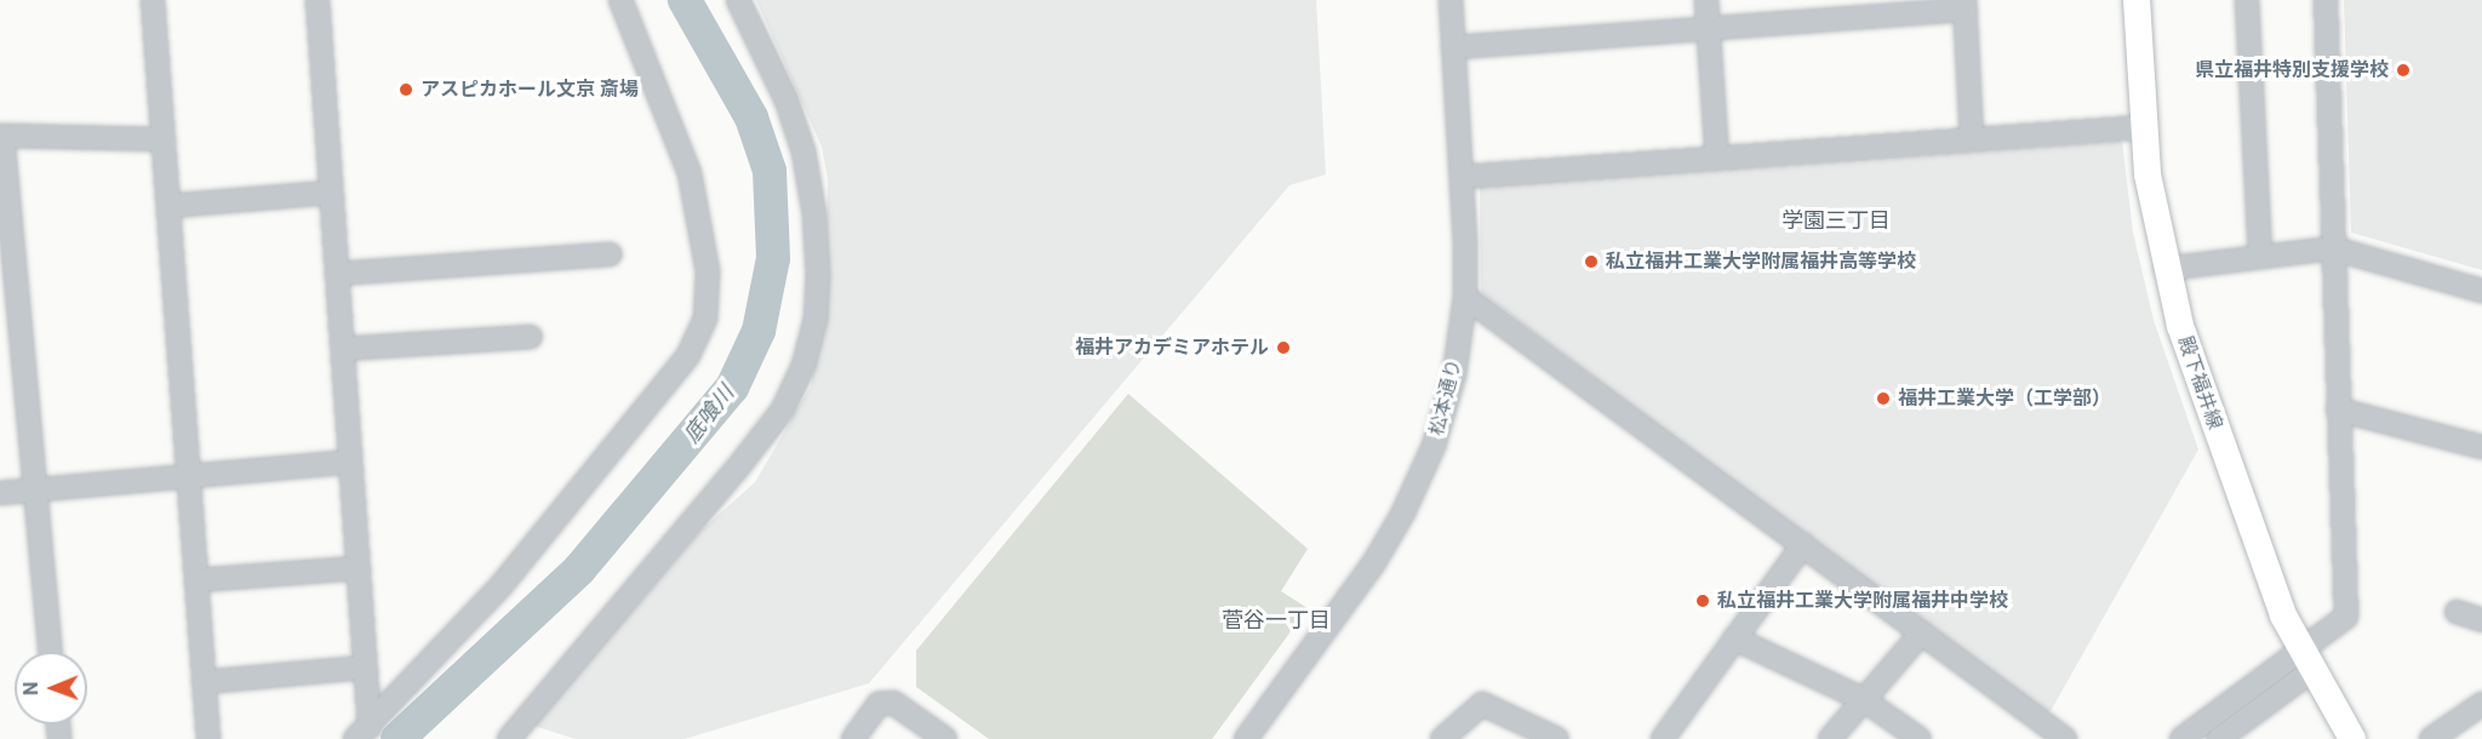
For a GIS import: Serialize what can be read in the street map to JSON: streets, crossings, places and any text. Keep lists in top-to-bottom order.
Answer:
{
  "streets": {
    "main road": ["殿下福井線"],
    "street": ["松本通り"]
  },
  "districts": ["学園三丁目", "菅谷一丁目"],
  "water": ["底喰川"],
  "places": [
    "県立福井特別支援学校",
    "アスピカホール文京 斎場",
    "私立福井工業大学附属福井高等学校",
    "福井アカデミアホテル",
    "福井工業大学（工学部）",
    "私立福井工業大学附属福井中学校"
  ],
  "north": "left"
}
